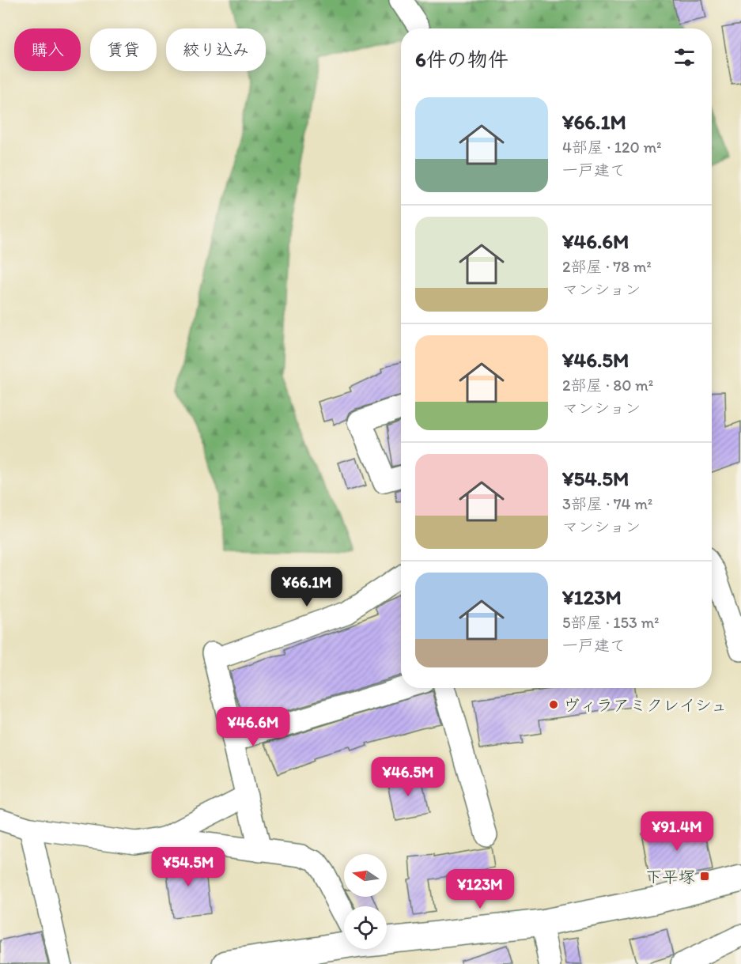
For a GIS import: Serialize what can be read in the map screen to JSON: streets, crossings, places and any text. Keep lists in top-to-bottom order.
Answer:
{
  "places": {
    "other": ["ヴィラアミクレイシュ"],
    "transit": ["下平塚"]
  },
  "north": "left",
  "page": {
    "chip": ["購入", "賃貸", "絞り込み"],
    "heading": "6件の物件",
    "list": [
      {
        "name": "¥66.1M",
        "note": "4部屋 · 120 m² · 一戸建て"
      },
      {
        "name": "¥46.6M",
        "note": "2部屋 · 78 m² · マンション"
      },
      {
        "name": "¥46.5M",
        "note": "2部屋 · 80 m² · マンション"
      },
      {
        "name": "¥54.5M",
        "note": "3部屋 · 74 m² · マンション"
      },
      {
        "name": "¥123M",
        "note": "5部屋 · 153 m² · 一戸建て"
      }
    ],
    "price": [
      "¥66.1M",
      "¥46.6M",
      "¥46.5M",
      "¥91.4M",
      "¥54.5M",
      "¥123M"
    ]
  }
}
